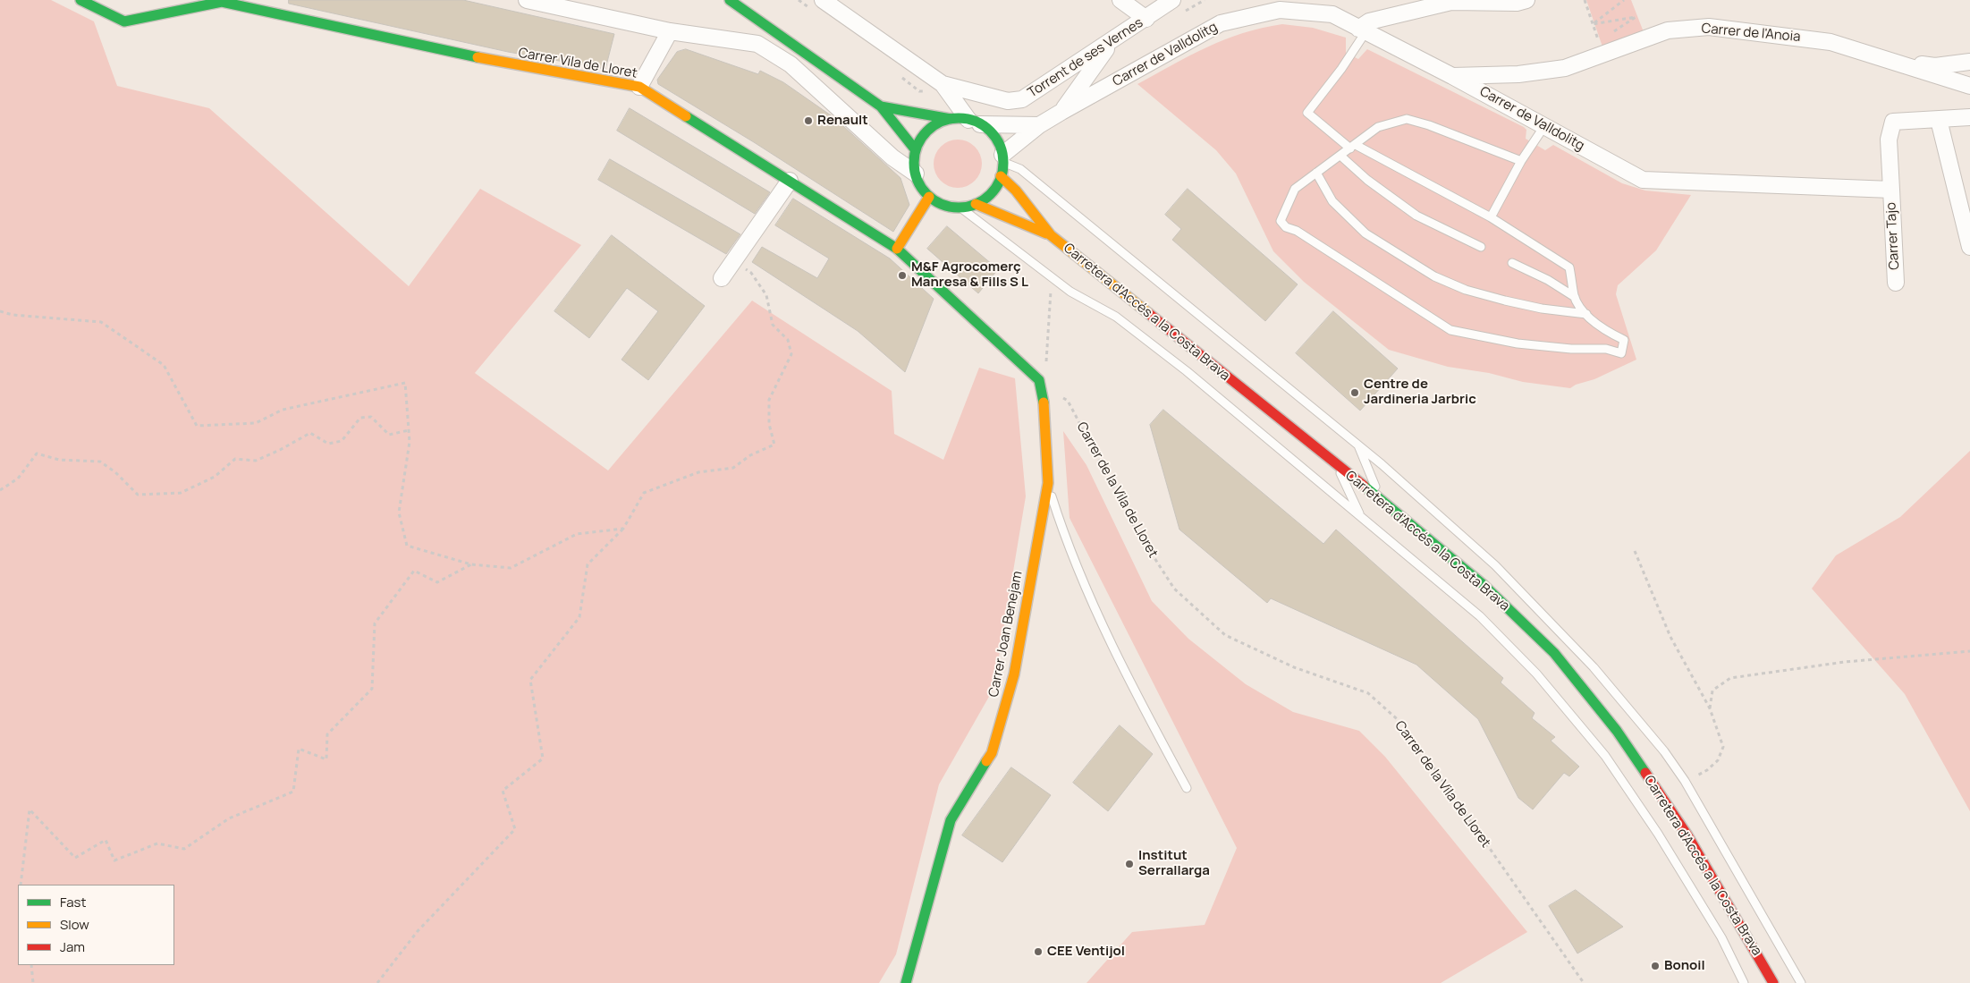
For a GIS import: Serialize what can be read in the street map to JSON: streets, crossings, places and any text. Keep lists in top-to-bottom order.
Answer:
{
  "streets": {
    "main road": ["Carrer Vila de Lloret", "Carretera d'Accés a la Costa Brava", "Carrer Joan Benejam"],
    "street": [
      "Carrer de l'Anoia",
      "Carrer de Valldolitg",
      "Torrent de ses Vernes",
      "Carrer Tajo"
    ],
    "path": ["Carrer de la Vila de Lloret"]
  },
  "crossings": [
    ["Carrer de l'Anoia", "Carrer de Valldolitg"],
    ["Carrer de Valldolitg", "Torrent de ses Vernes"],
    ["Carrer de Valldolitg", "Carrer Tajo"],
    ["Carrer de Valldolitg", "Carretera d'Accés a la Costa Brava"],
    ["Carrer Vila de Lloret", "Carrer Joan Benejam"]
  ],
  "places": [
    "Renault",
    "M&F Agrocomerç Manresa & Fills S L",
    "Centre de Jardineria Jarbric",
    "Institut Serrallarga",
    "CEE Ventijol",
    "Bonoil"
  ],
  "legend": ["Fast", "Slow", "Jam"]
}
